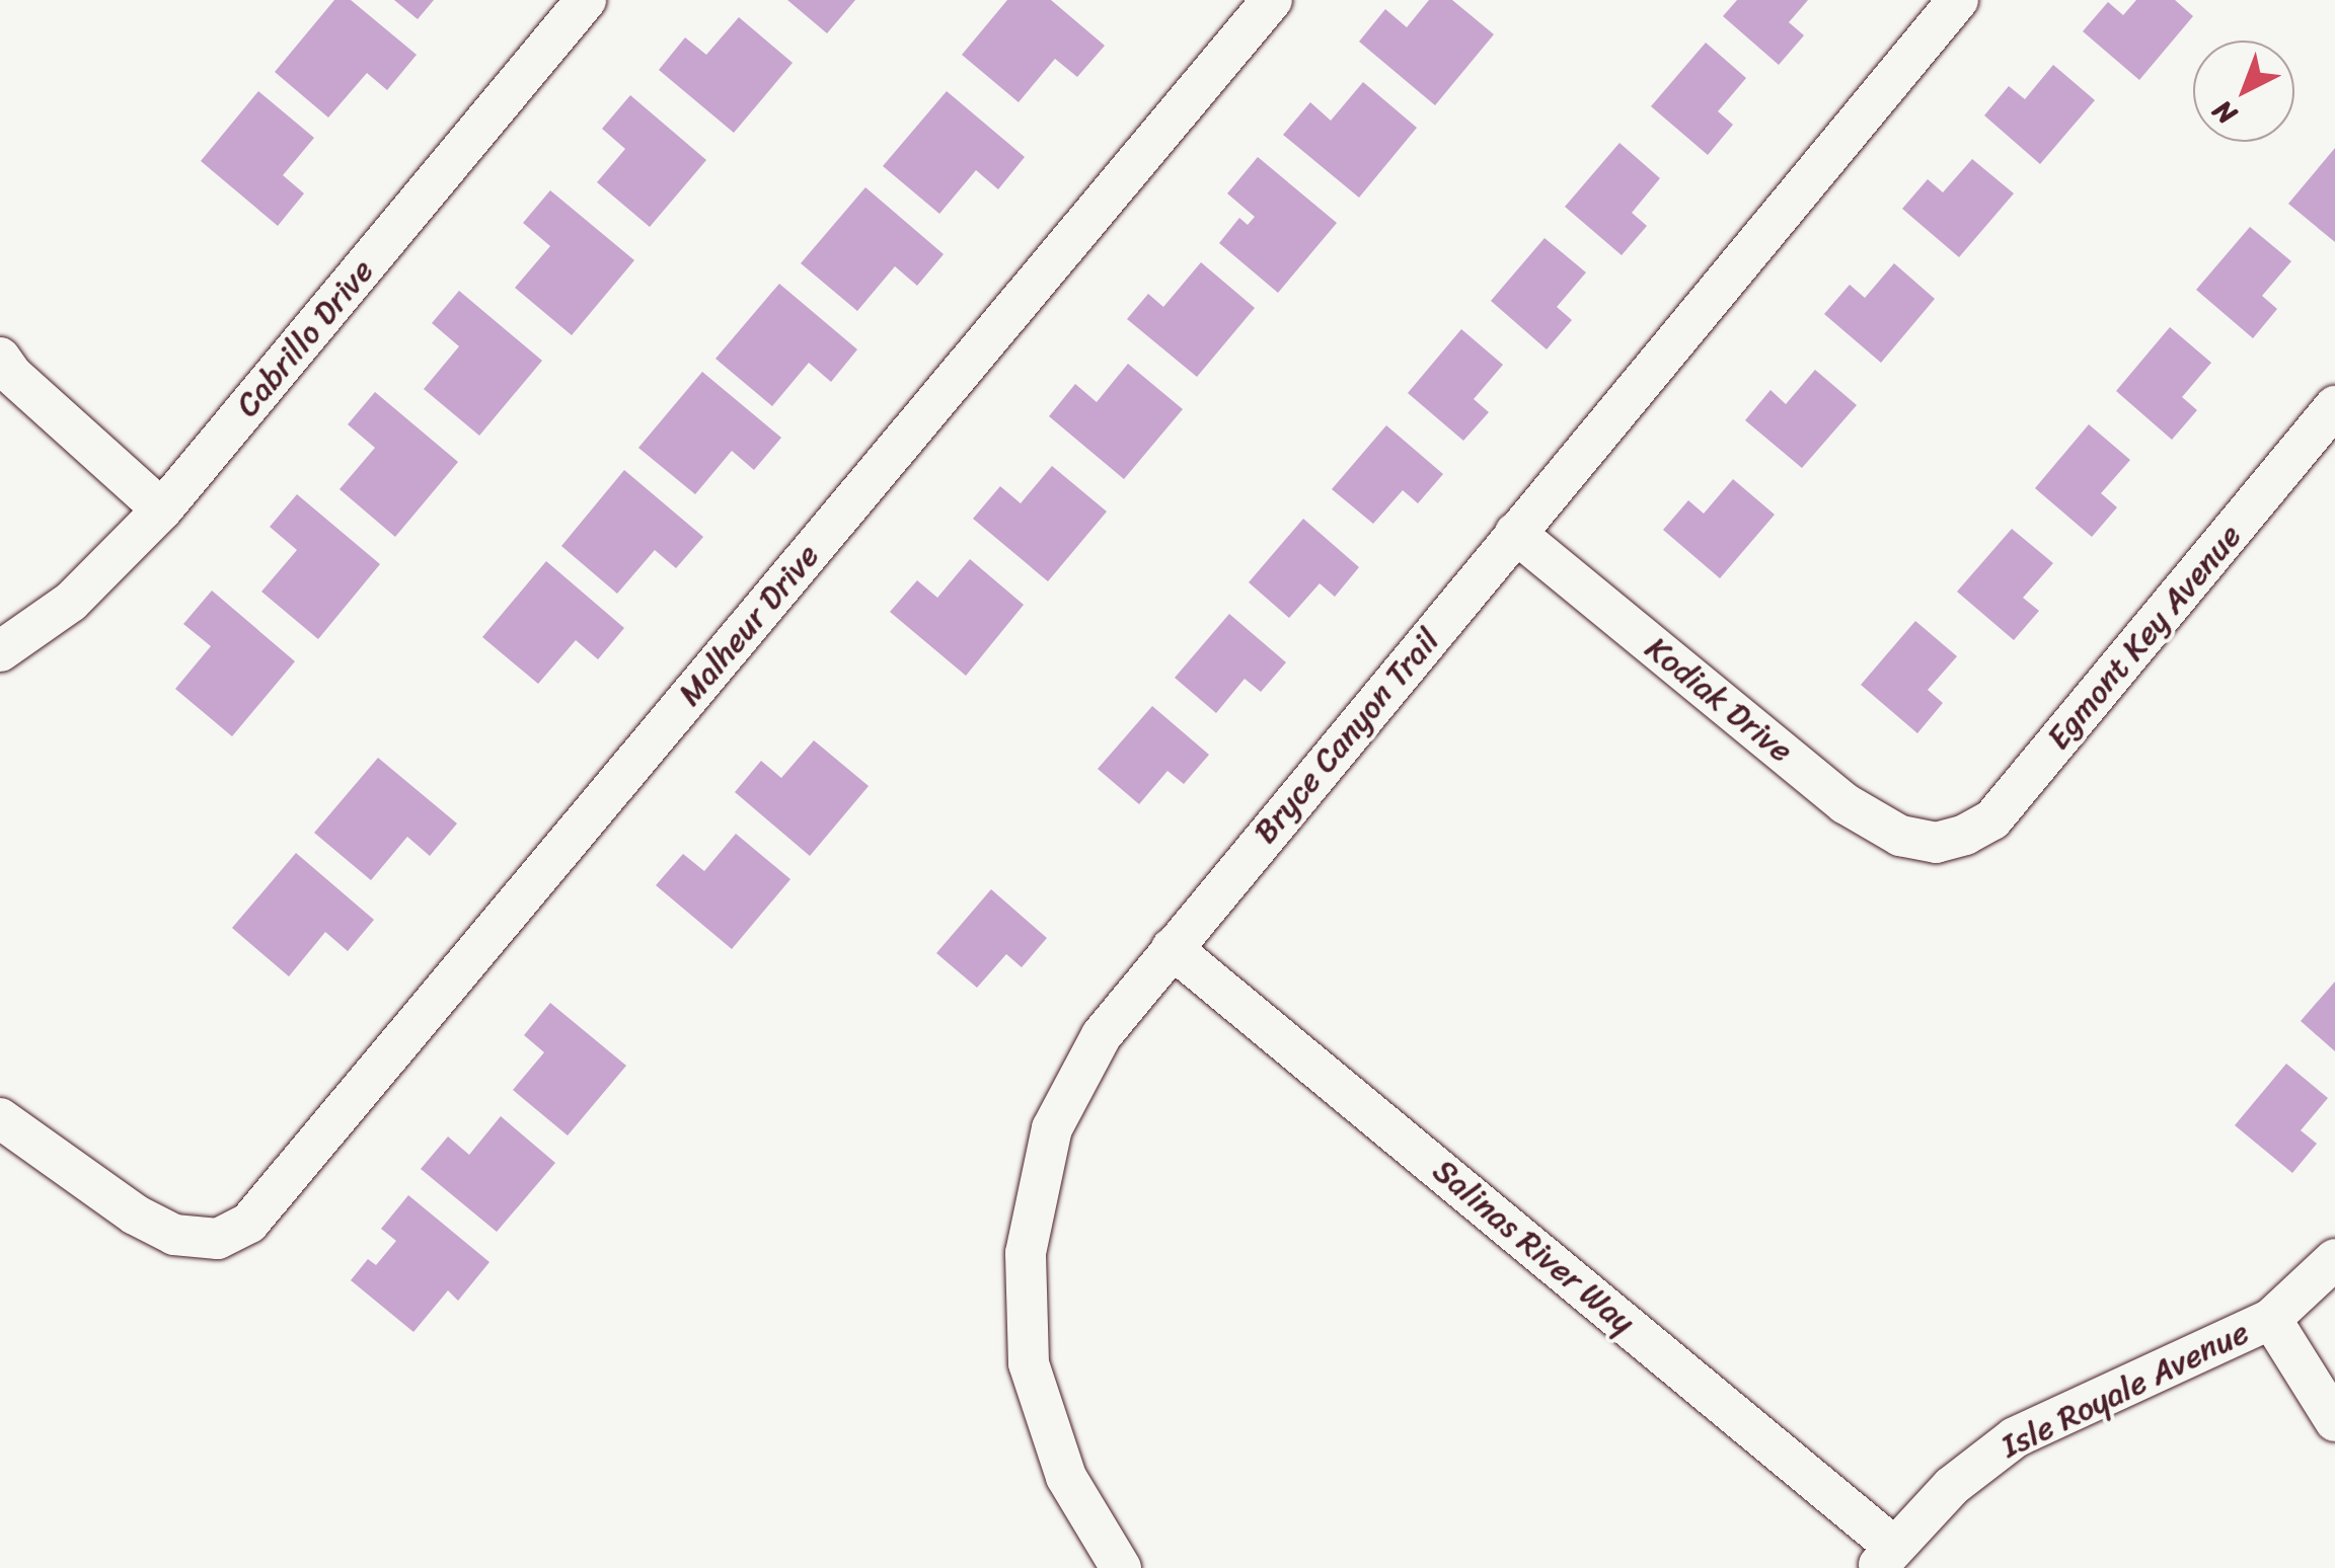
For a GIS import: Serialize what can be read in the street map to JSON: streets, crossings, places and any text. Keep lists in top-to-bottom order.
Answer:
{
  "streets": {
    "street": [
      "Cabrillo Drive",
      "Malheur Drive",
      "Egmont Key Avenue",
      "Kodiak Drive",
      "Bryce Canyon Trail",
      "Salinas River Way",
      "Isle Royale Avenue"
    ]
  },
  "crossings": [
    ["Egmont Key Avenue", "Kodiak Drive"],
    ["Kodiak Drive", "Bryce Canyon Trail"],
    ["Bryce Canyon Trail", "Salinas River Way"],
    ["Salinas River Way", "Isle Royale Avenue"]
  ],
  "north": "bottom left"
}
